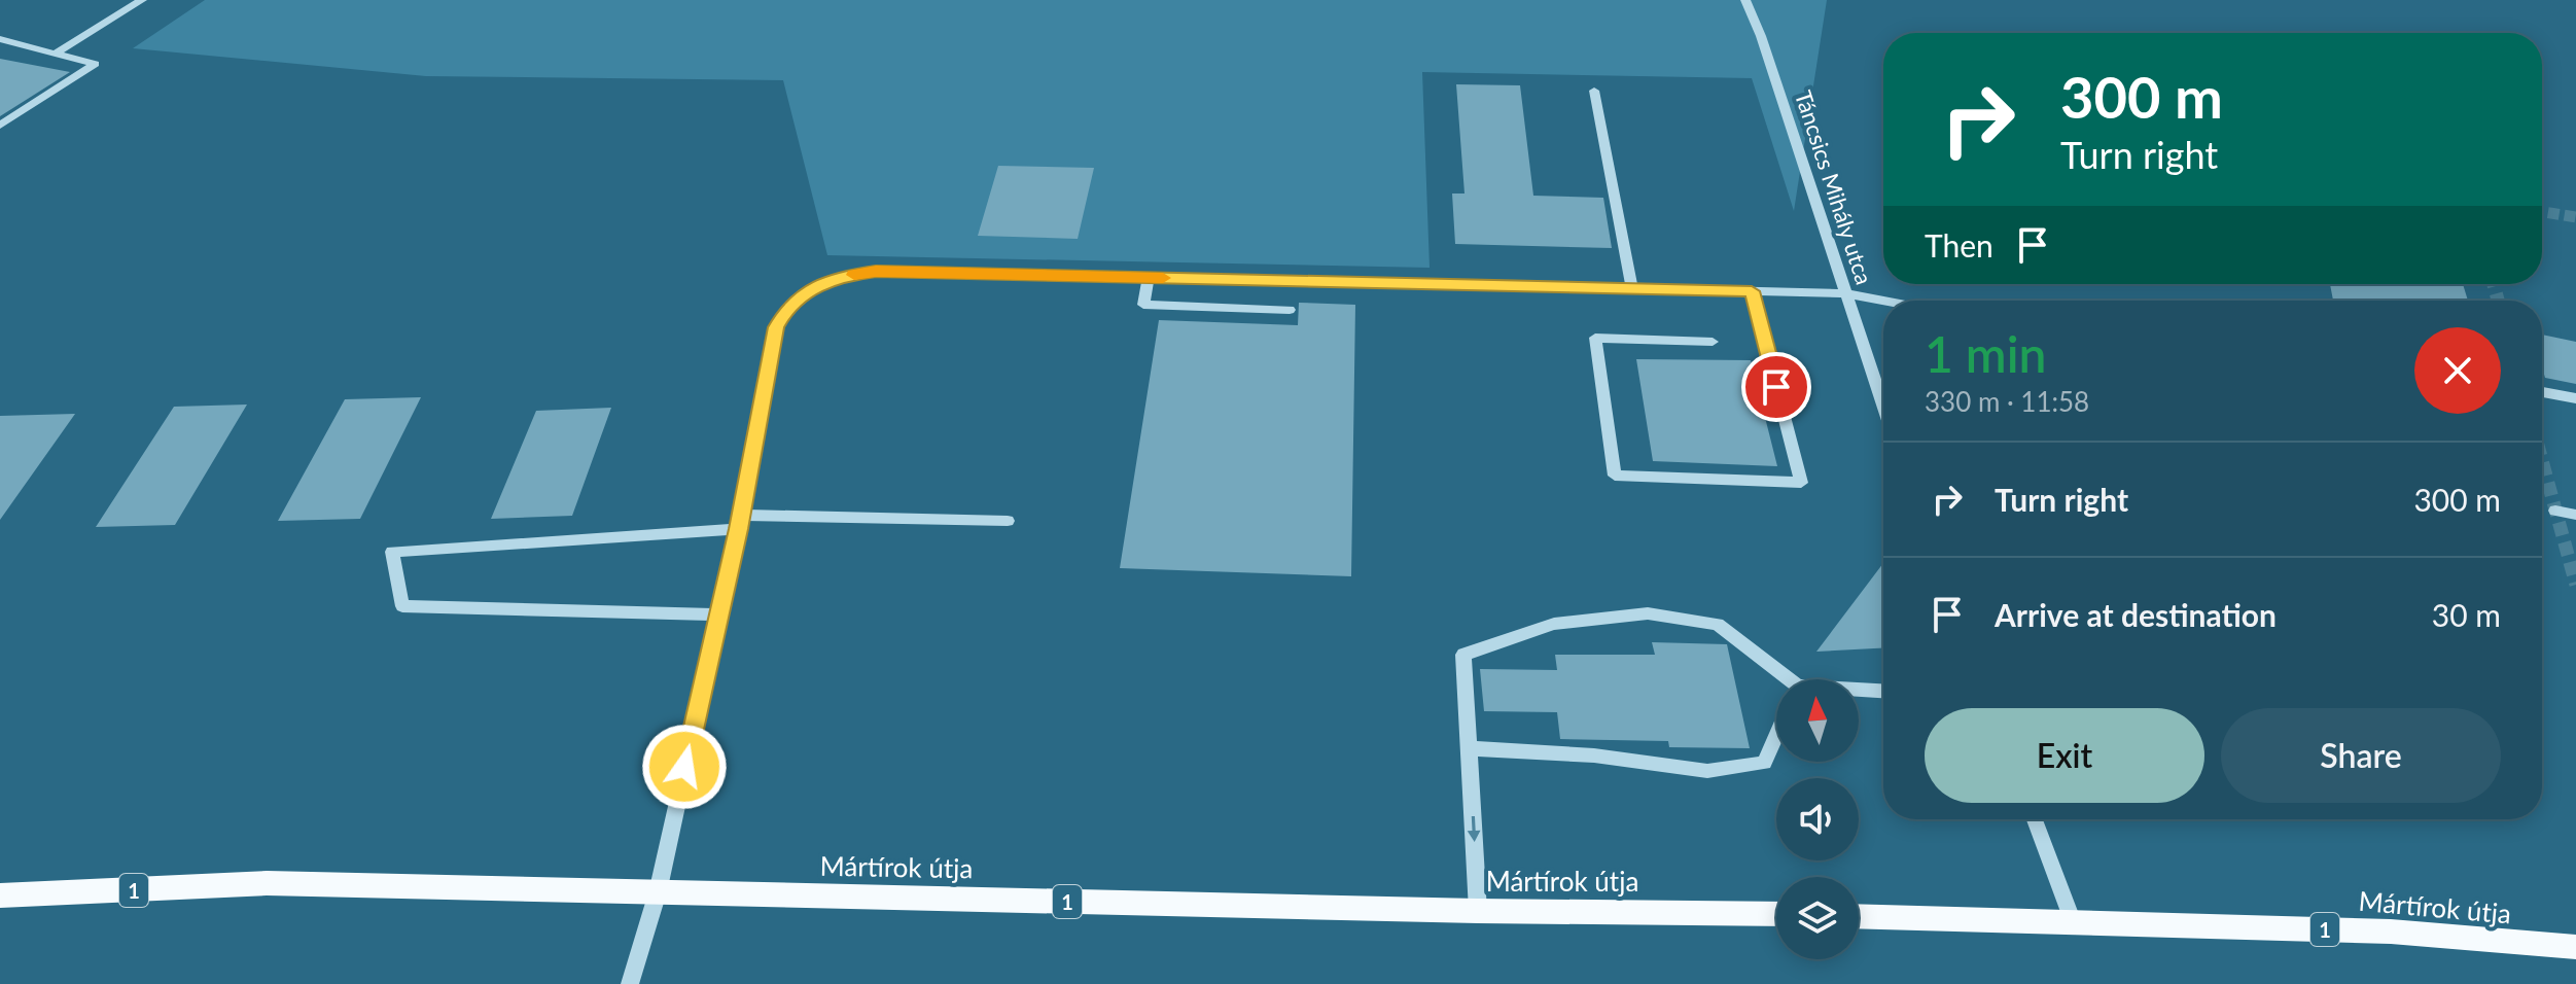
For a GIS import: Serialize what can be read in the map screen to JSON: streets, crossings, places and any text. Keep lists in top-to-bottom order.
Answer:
{
  "streets": {
    "main road": ["Mártírok útja", "1"],
    "street": ["Táncsics Mihály utca"]
  },
  "north": "top",
  "page": {
    "turn": ["300 m", "Turn right"],
    "then": "Then",
    "heading": ["1 min", "330 m · 11:58"],
    "list": [
      {
        "name": "Turn right",
        "value": "300 m"
      },
      {
        "name": "Arrive at destination",
        "value": "30 m"
      }
    ],
    "buttons": ["Exit", "Share"]
  }
}
